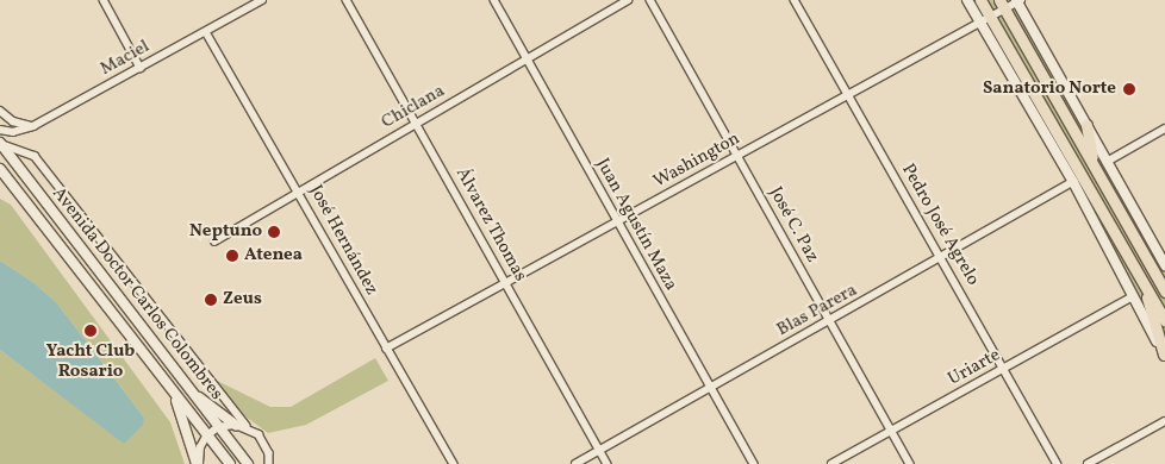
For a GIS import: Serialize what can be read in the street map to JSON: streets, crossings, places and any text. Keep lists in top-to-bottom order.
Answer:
{
  "streets": {
    "main road": ["Avenida Doctor Carlos Colombres"],
    "street": [
      "Maciel",
      "Chiclana",
      "Washington",
      "Álvarez Thomas",
      "Juan Agustín Maza",
      "José C. Paz",
      "Pedro José Agrelo",
      "José Hernández",
      "Blas Parera",
      "Uriarte"
    ]
  },
  "crossings": [
    ["Maciel", "José Hernández"],
    ["Chiclana", "Álvarez Thomas"],
    ["Chiclana", "Juan Agustín Maza"],
    ["Chiclana", "José Hernández"],
    ["Washington", "Álvarez Thomas"],
    ["Washington", "Juan Agustín Maza"],
    ["Washington", "José C. Paz"],
    ["Washington", "Pedro José Agrelo"],
    ["Washington", "José Hernández"],
    ["Álvarez Thomas", "Blas Parera"],
    ["Juan Agustín Maza", "Blas Parera"],
    ["José C. Paz", "Blas Parera"],
    ["José C. Paz", "Uriarte"],
    ["Pedro José Agrelo", "Blas Parera"],
    ["Pedro José Agrelo", "Uriarte"]
  ],
  "places": [
    "Sanatorio Norte",
    "Neptuno",
    "Atenea",
    "Zeus",
    "Yacht Club Rosario"
  ]
}
